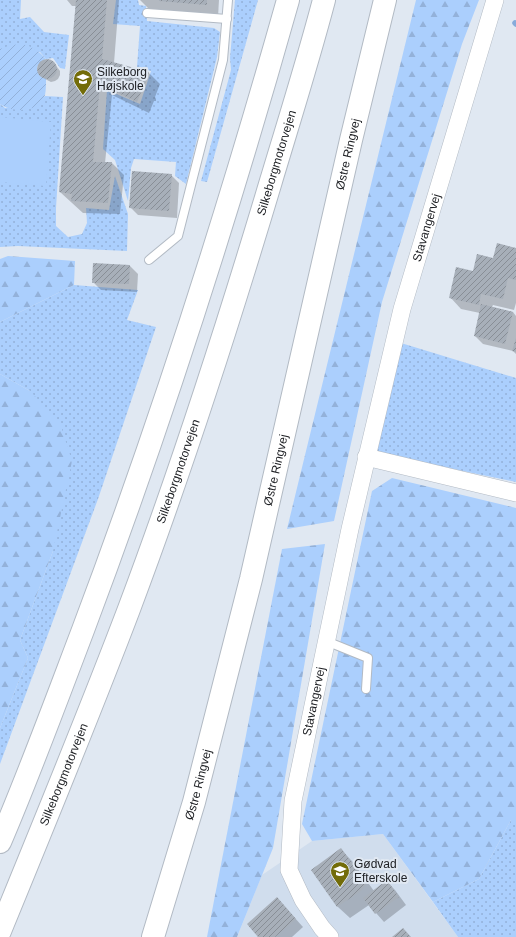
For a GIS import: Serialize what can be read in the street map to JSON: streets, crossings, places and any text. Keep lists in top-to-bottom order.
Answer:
{
  "streets": {
    "main road": ["Østre Ringvej", "Silkeborgmotorvejen"],
    "street": ["Stavangervej"]
  },
  "places": {
    "school or university": ["Silkeborg Højskole", "Gødvad Efterskole"]
  }
}
